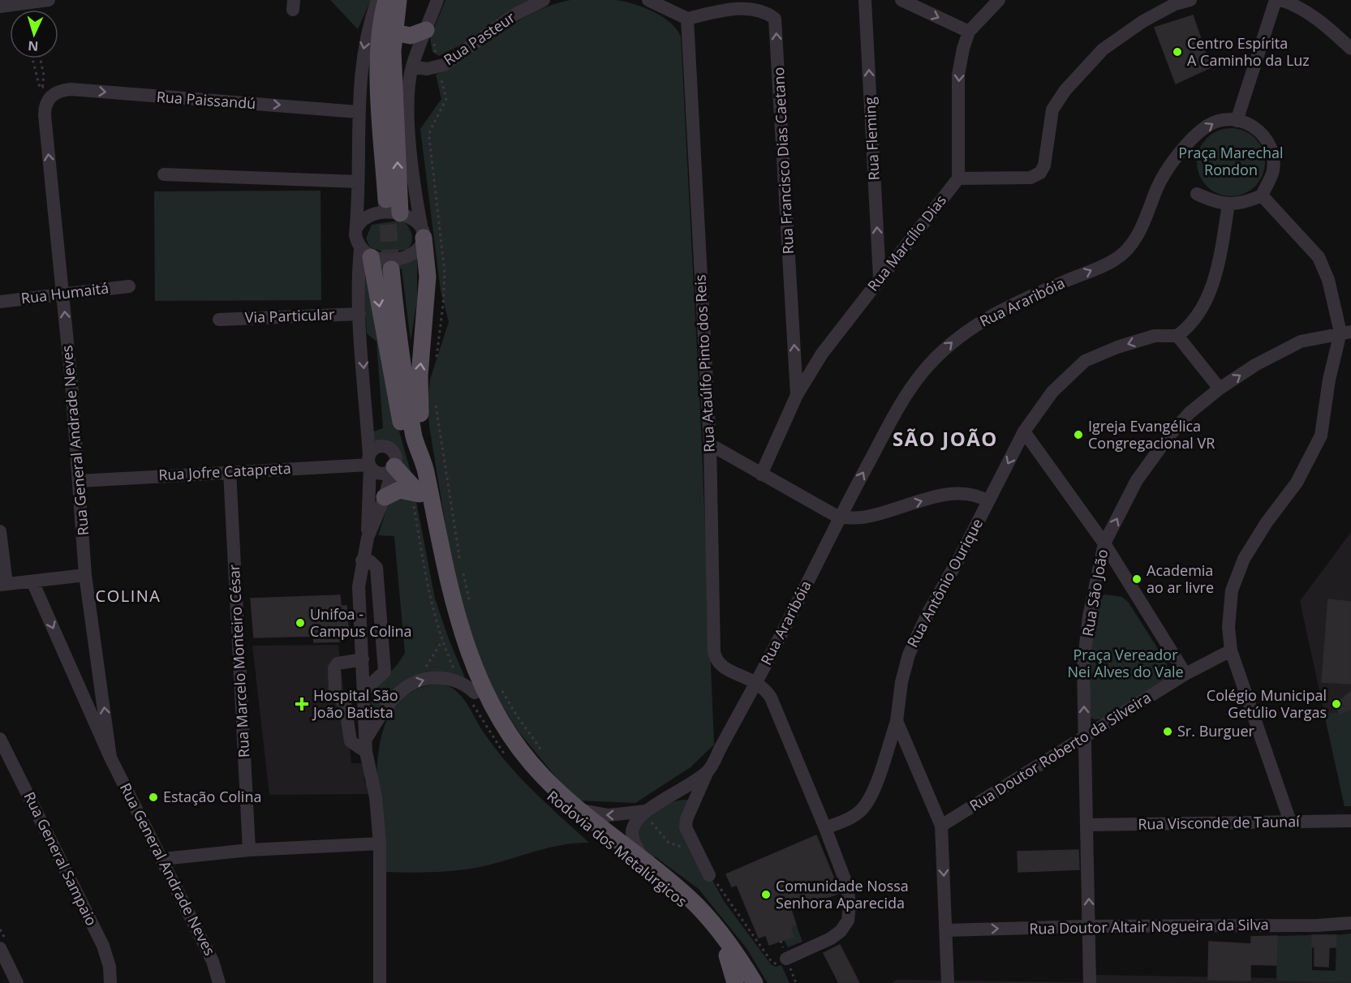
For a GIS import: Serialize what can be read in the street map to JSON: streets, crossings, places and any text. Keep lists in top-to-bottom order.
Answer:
{
  "streets": {
    "main road": ["Rodovia dos Metalúrgicos"],
    "street": [
      "Rua Pasteur",
      "Rua Paissandú",
      "Rua Fleming",
      "Rua Francisco Dias Caetano",
      "Rua Marcílio Dias",
      "Rua Humaitá",
      "Rua Araribóia",
      "Via Particular",
      "Rua Ataúlfo Pinto dos Reis",
      "Rua General Andrade Neves",
      "Rua Jofre Catapreta",
      "Rua Antônio Ourique",
      "Rua São João",
      "Rua Marcelo Monteiro César",
      "Rua Doutor Roberto da Silveira",
      "Rua Visconde de Taunaí",
      "Rua General Sampaio",
      "Rua Doutor Altair Nogueira da Silva"
    ]
  },
  "crossings": [
    ["Rua Paissandú", "Rua General Andrade Neves"],
    ["Rua Fleming", "Rua Marcílio Dias"],
    ["Rua Francisco Dias Caetano", "Rua Marcílio Dias"],
    ["Rua Francisco Dias Caetano", "Rua Ataúlfo Pinto dos Reis"],
    ["Rua Humaitá", "Rua General Andrade Neves"],
    ["Rua Araribóia", "Rua Ataúlfo Pinto dos Reis"],
    ["Rua General Andrade Neves", "Rua Jofre Catapreta"],
    ["Rua Jofre Catapreta", "Rua Marcelo Monteiro César"],
    ["Rua São João", "Rua Doutor Roberto da Silveira"],
    ["Rua São João", "Rua Visconde de Taunaí"],
    ["Rua São João", "Rua Doutor Altair Nogueira da Silva"]
  ],
  "one_way": [
    "Rua Francisco Dias Caetano",
    "Rua Araribóia",
    "Rua Antônio Ourique",
    "Rua Doutor Altair Nogueira da Silva"
  ],
  "districts": ["SÃO JOÃO", "COLINA"],
  "parks": ["Praça Marechal Rondon", "Praça Vereador Nei Alves do Vale"],
  "places": {
    "other": [
      "Centro Espírita A Caminho da Luz",
      "Igreja Evangélica Congregacional VR",
      "Academia ao ar livre",
      "Unifoa - Campus Colina",
      "Colégio Municipal Getúlio Vargas",
      "Sr. Burguer",
      "Estação Colina",
      "Comunidade Nossa Senhora Aparecida"
    ],
    "health": ["Hospital São João Batista"]
  },
  "north": "bottom"
}
